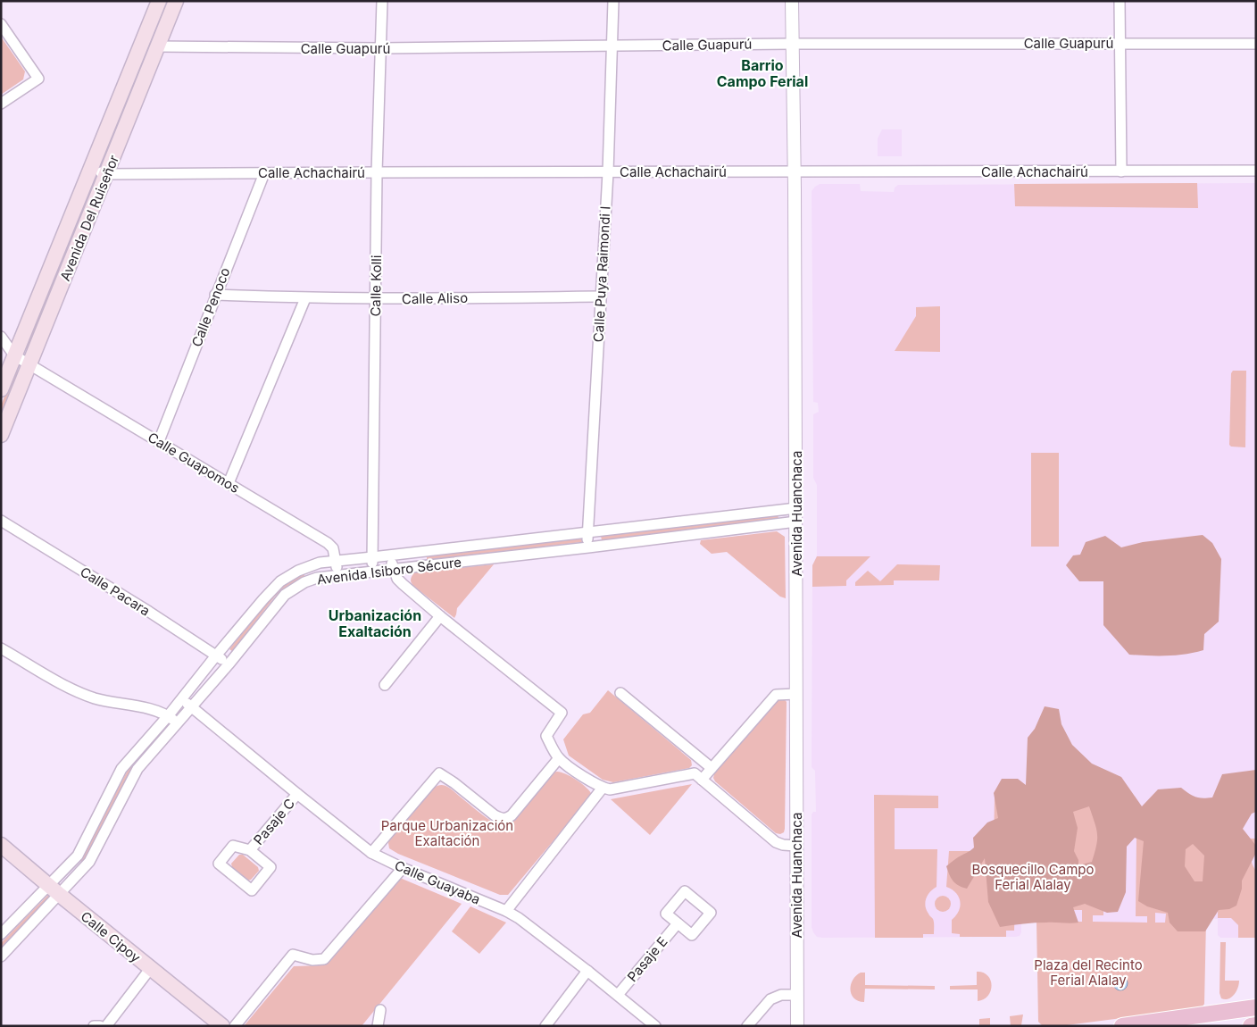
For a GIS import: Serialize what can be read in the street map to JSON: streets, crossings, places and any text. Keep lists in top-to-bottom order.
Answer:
{
  "streets": {
    "main road": ["Avenida Del Ruiseñor", "Calle Cipoy"],
    "street": [
      "Calle Guapurú",
      "Calle Achachairú",
      "Calle Puya Raimondi I",
      "Calle Kolli",
      "Calle Aliso",
      "Calle Penoco",
      "Calle Guapomos",
      "Avenida Huanchaca",
      "Avenida Isiboro Sécure",
      "Calle Pacara",
      "Pasaje C",
      "Calle Guayaba",
      "Pasaje E"
    ]
  },
  "crossings": [
    ["Calle Guapurú", "Avenida Del Ruiseñor"],
    ["Calle Guapurú", "Calle Puya Raimondi I"],
    ["Calle Guapurú", "Calle Kolli"],
    ["Calle Guapurú", "Avenida Huanchaca"],
    ["Calle Achachairú", "Avenida Del Ruiseñor"],
    ["Calle Achachairú", "Calle Puya Raimondi I"],
    ["Calle Achachairú", "Calle Kolli"],
    ["Calle Achachairú", "Calle Penoco"],
    ["Calle Achachairú", "Avenida Huanchaca"],
    ["Avenida Del Ruiseñor", "Calle Guapomos"],
    ["Calle Puya Raimondi I", "Calle Aliso"],
    ["Calle Puya Raimondi I", "Avenida Isiboro Sécure"],
    ["Calle Kolli", "Calle Aliso"],
    ["Calle Kolli", "Avenida Isiboro Sécure"],
    ["Calle Aliso", "Calle Penoco"],
    ["Calle Penoco", "Calle Guapomos"],
    ["Calle Guapomos", "Avenida Isiboro Sécure"],
    ["Avenida Huanchaca", "Avenida Isiboro Sécure"],
    ["Avenida Isiboro Sécure", "Calle Pacara"],
    ["Avenida Isiboro Sécure", "Calle Guayaba"],
    ["Avenida Isiboro Sécure", "Calle Cipoy"],
    ["Pasaje C", "Calle Guayaba"],
    ["Calle Guayaba", "Pasaje E"]
  ],
  "districts": ["Barrio Campo Ferial", "Urbanización Exaltación"],
  "parks": ["Parque Urbanización Exaltación", "Bosquecillo Campo Ferial Alalay", "Plaza del Recinto Ferial Alalay"]
}
